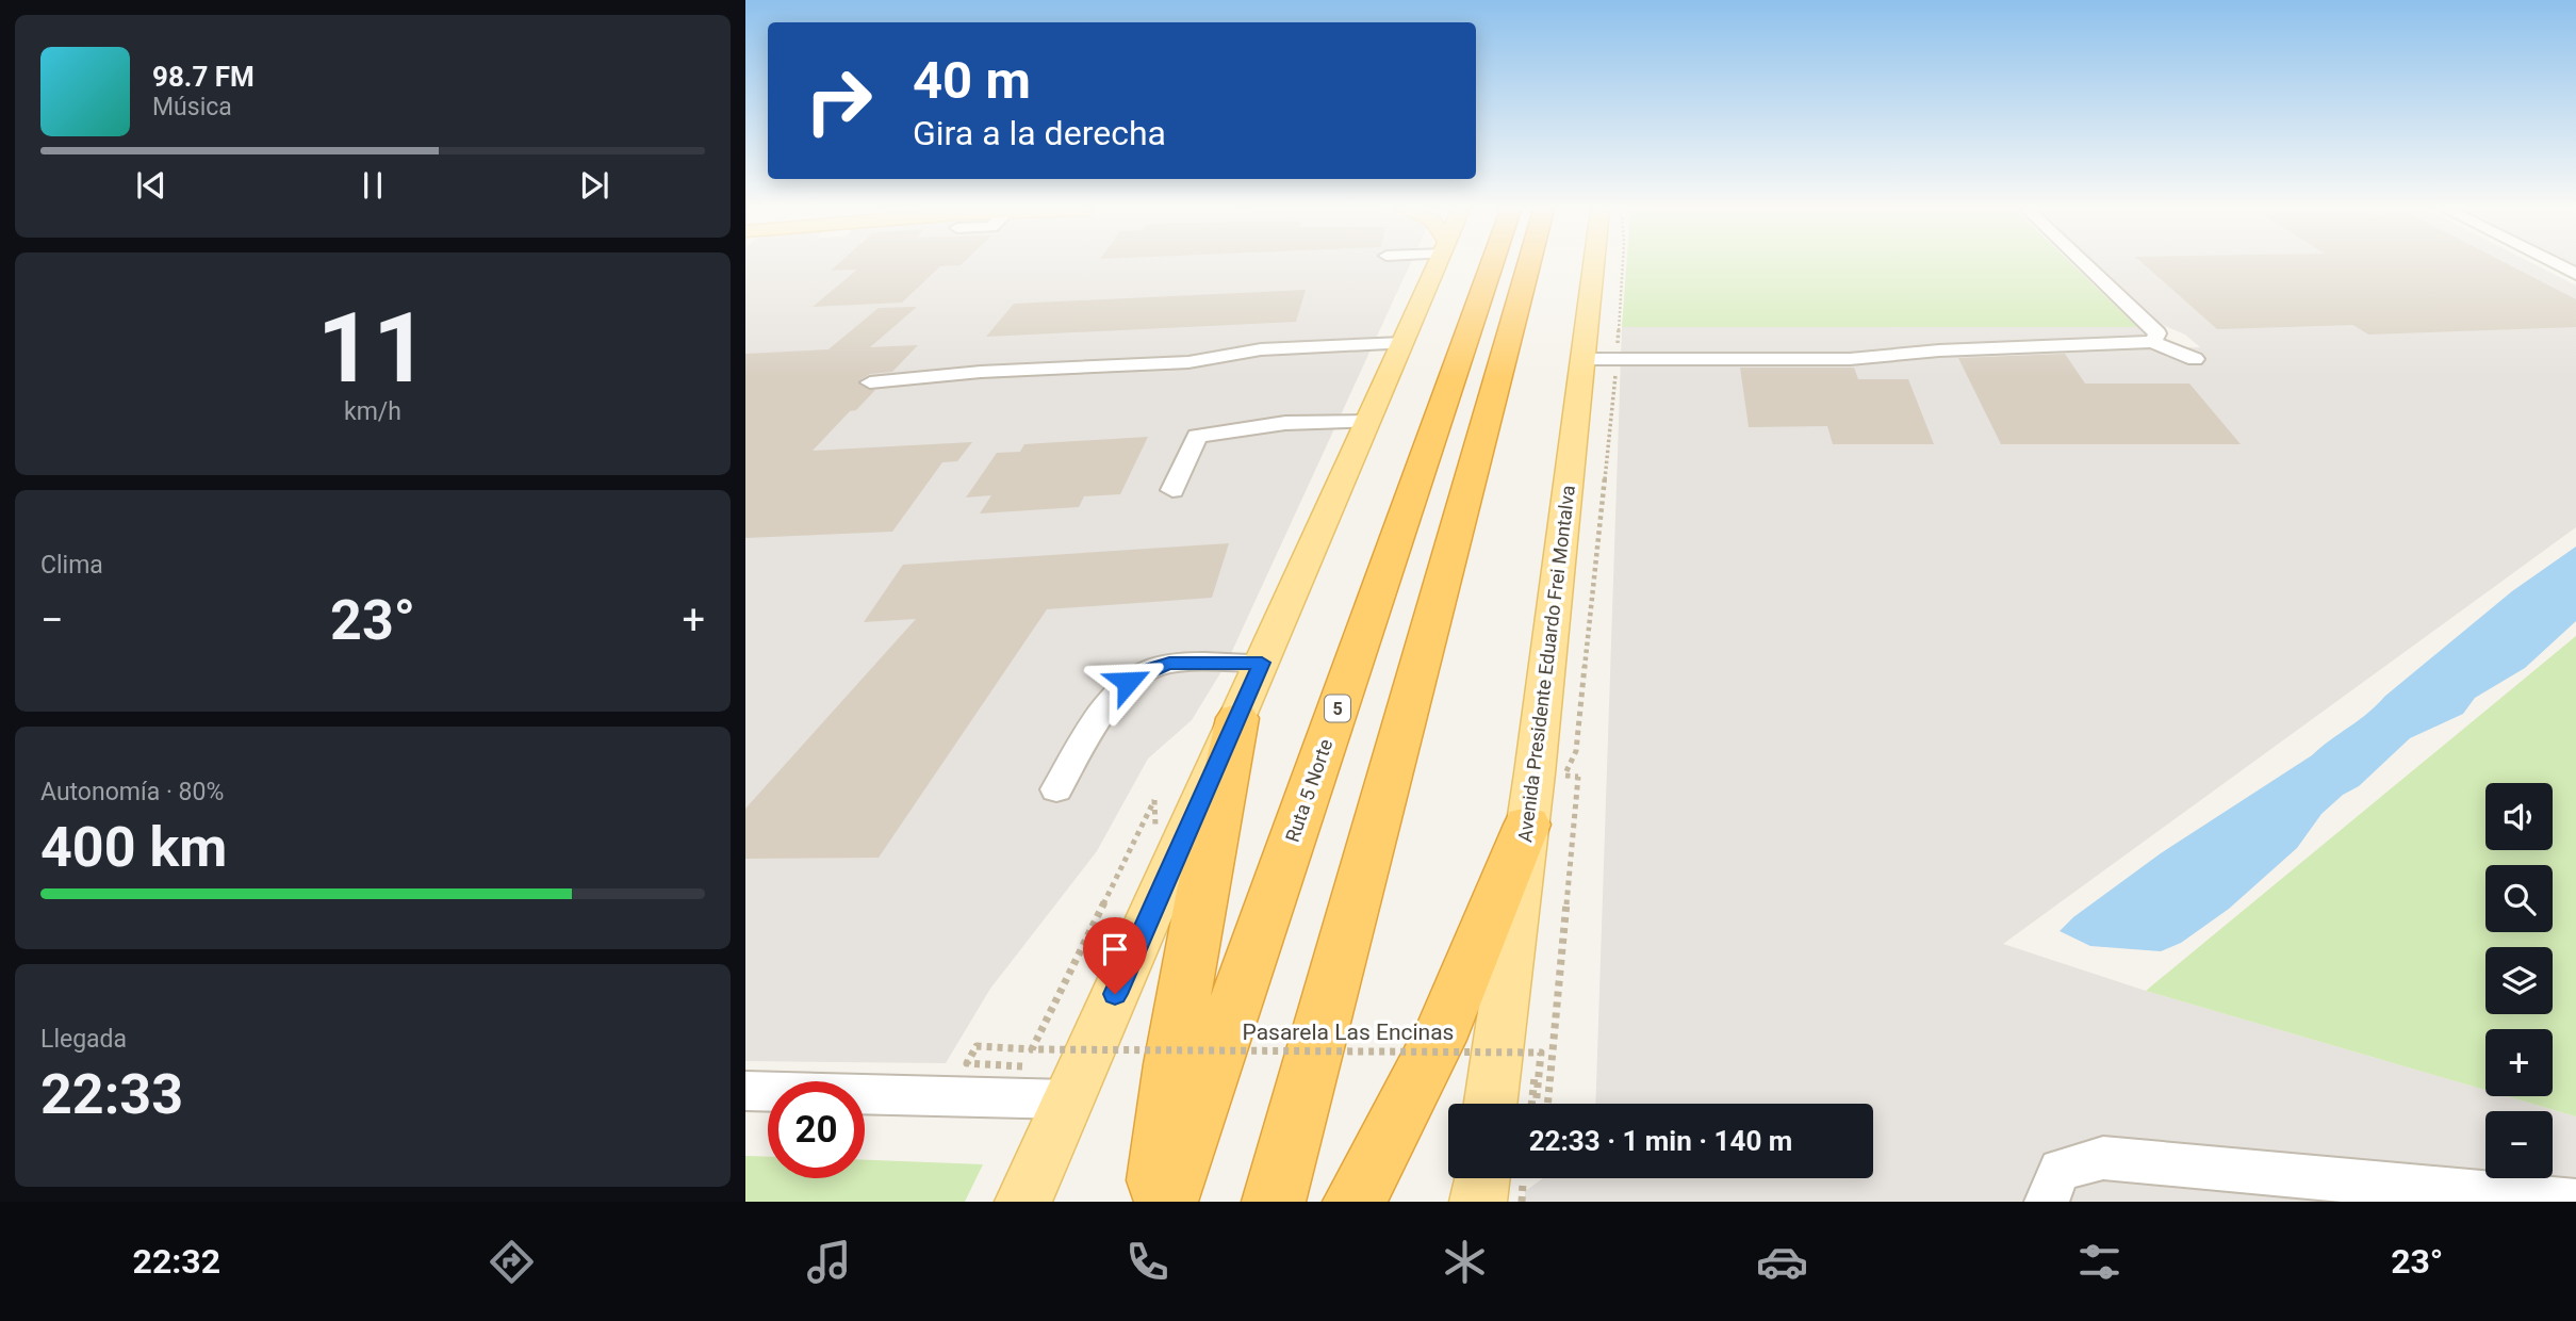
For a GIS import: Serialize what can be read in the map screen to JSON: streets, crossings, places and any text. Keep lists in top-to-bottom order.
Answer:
{
  "streets": {
    "highway": ["5", "Ruta 5 Norte"],
    "main road": ["Avenida Presidente Eduardo Frei Montalva"],
    "path": ["Pasarela Las Encinas"]
  },
  "page": {
    "turn": ["40 m", "Gira a la derecha"],
    "song": ["98.7 FM", "Música"],
    "tile": [
      ["11", "km/h"],
      "Clima",
      ["Autonomía · 80%", "400 km"],
      ["Llegada", "22:33"]
    ],
    "heat": ["−", "23°", "+"],
    "map_buttons": ["+", "−"],
    "limit": "20",
    "trip": "22:33 · 1 min · 140 m",
    "tabs": ["22:32", "23°"]
  }
}
